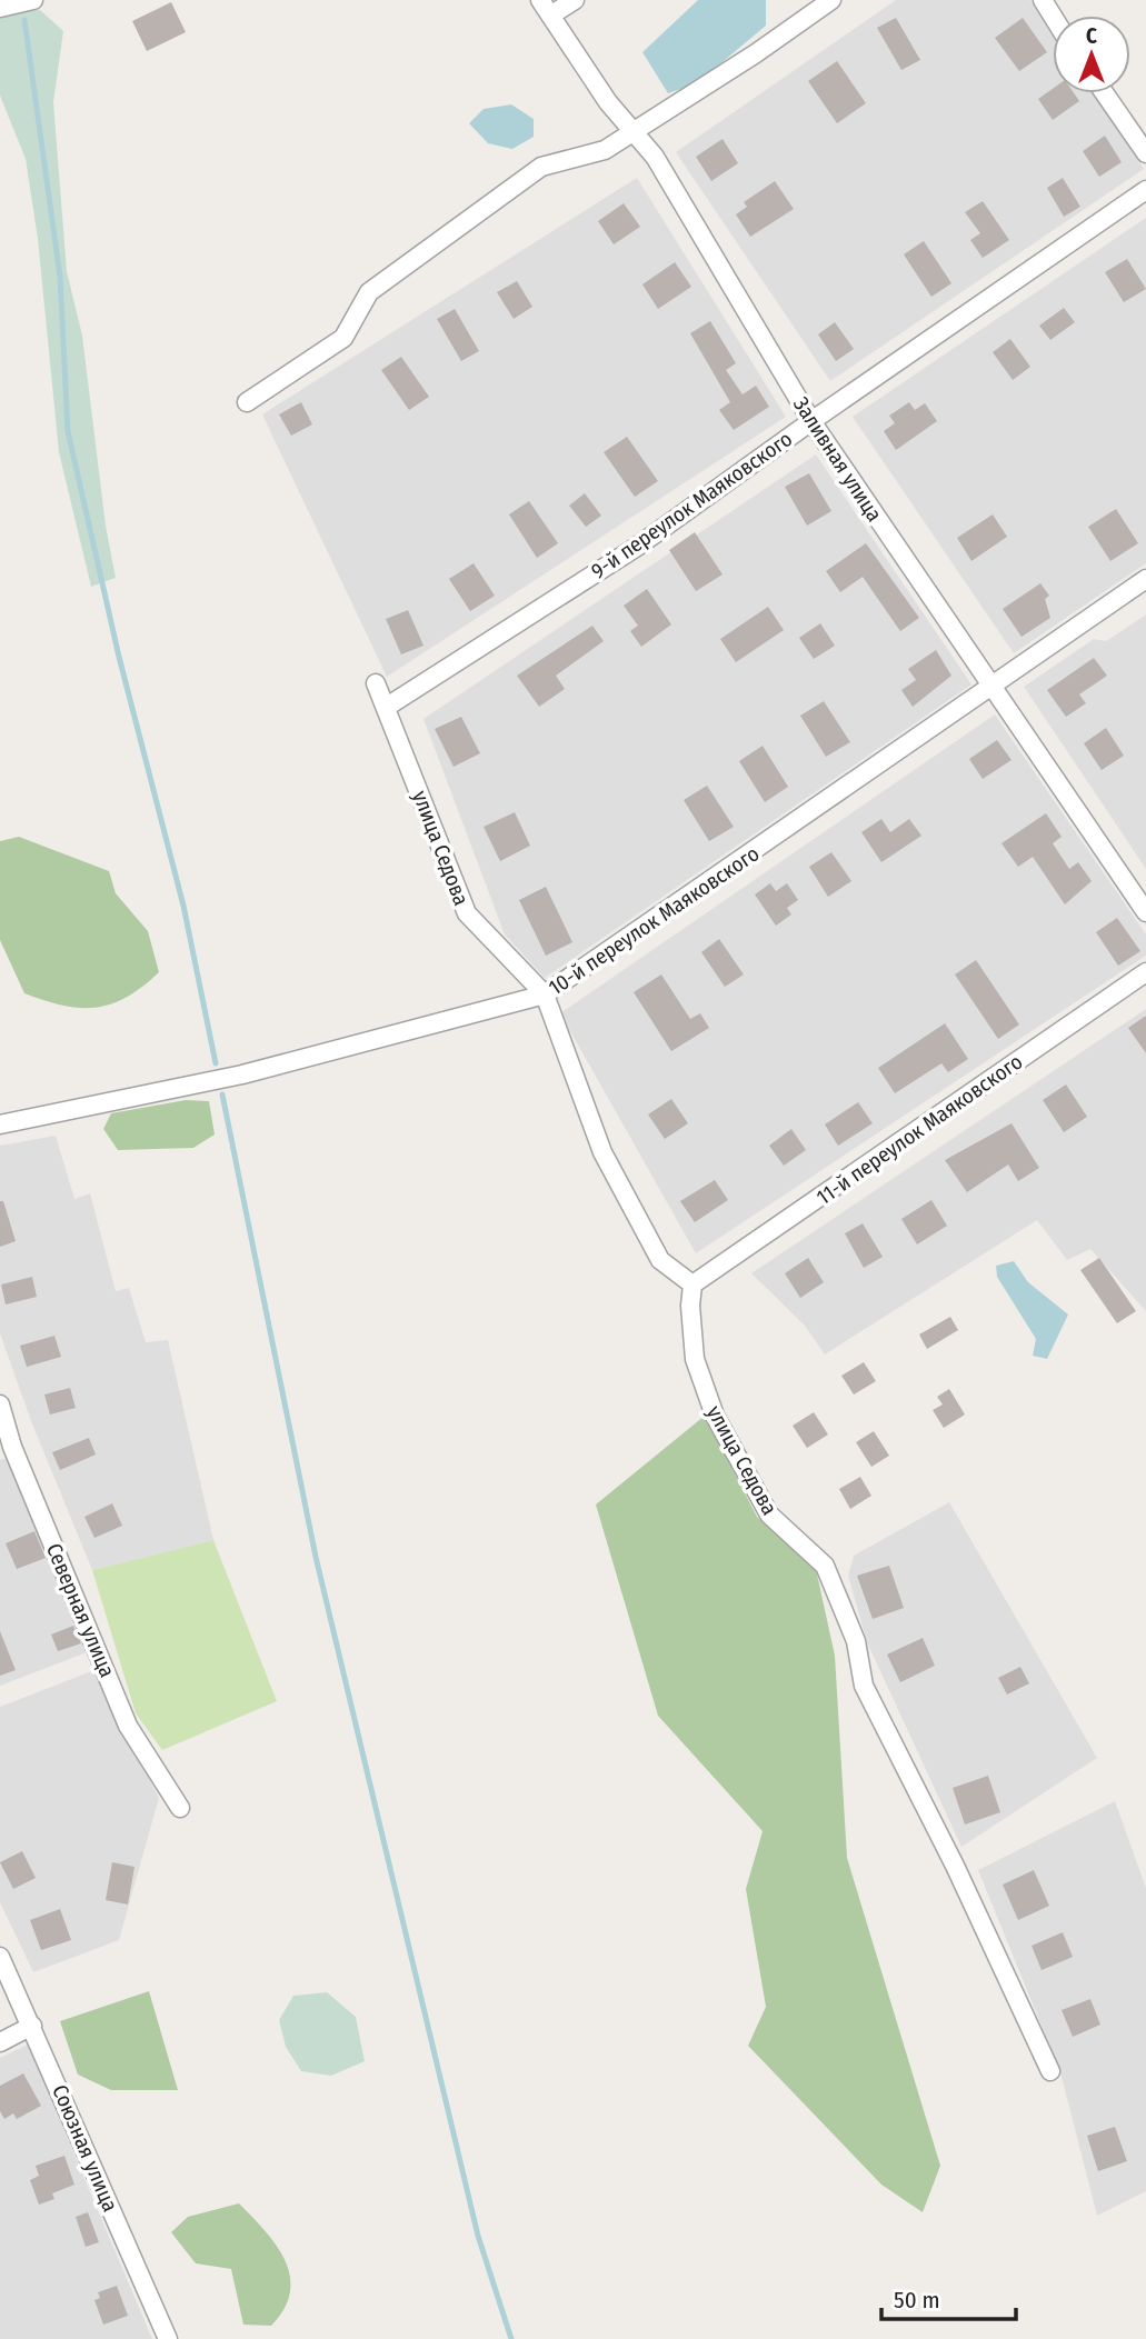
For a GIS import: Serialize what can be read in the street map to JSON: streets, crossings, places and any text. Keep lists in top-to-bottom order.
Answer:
{
  "streets": {
    "street": [
      "Заливная улица",
      "9-й переулок Маяковского",
      "улица Седова",
      "10-й переулок Маяковского",
      "11-й переулок Маяковского",
      "Северная улица",
      "Союзная улица"
    ]
  },
  "crossings": [
    ["Заливная улица", "9-й переулок Маяковского"],
    ["Заливная улица", "10-й переулок Маяковского"],
    ["9-й переулок Маяковского", "улица Седова"],
    ["улица Седова", "10-й переулок Маяковского"],
    ["улица Седова", "11-й переулок Маяковского"]
  ],
  "scale_bar": "50 m",
  "north": "top"
}
